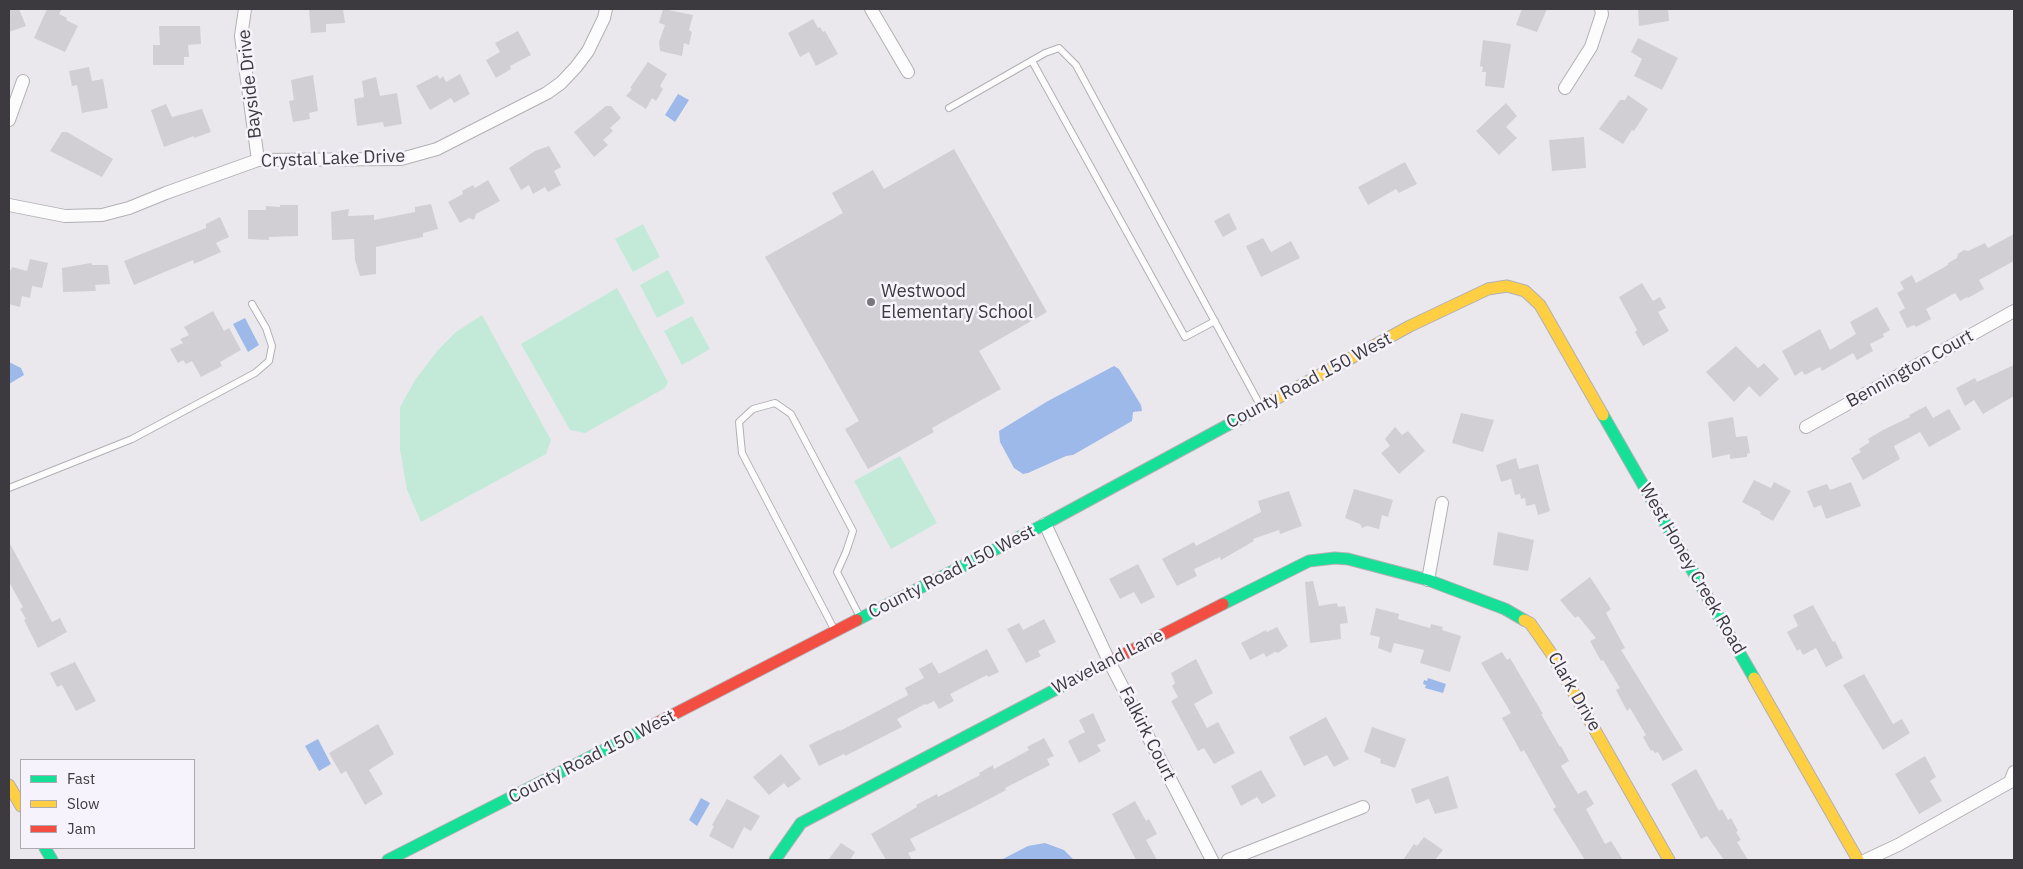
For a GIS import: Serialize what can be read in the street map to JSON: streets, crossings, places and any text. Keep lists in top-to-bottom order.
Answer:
{
  "streets": {
    "street": [
      "Bayside Drive",
      "Crystal Lake Drive",
      "Bennington Court",
      "County Road 150 West",
      "West Honey Creek Road",
      "Waveland Lane",
      "Clark Drive",
      "Falkirk Court"
    ]
  },
  "crossings": [
    ["Bayside Drive", "Crystal Lake Drive"],
    ["County Road 150 West", "West Honey Creek Road"],
    ["County Road 150 West", "Falkirk Court"],
    ["Waveland Lane", "Clark Drive"],
    ["Waveland Lane", "Falkirk Court"]
  ],
  "places": ["Westwood Elementary School"],
  "legend": ["Fast", "Slow", "Jam"]
}
